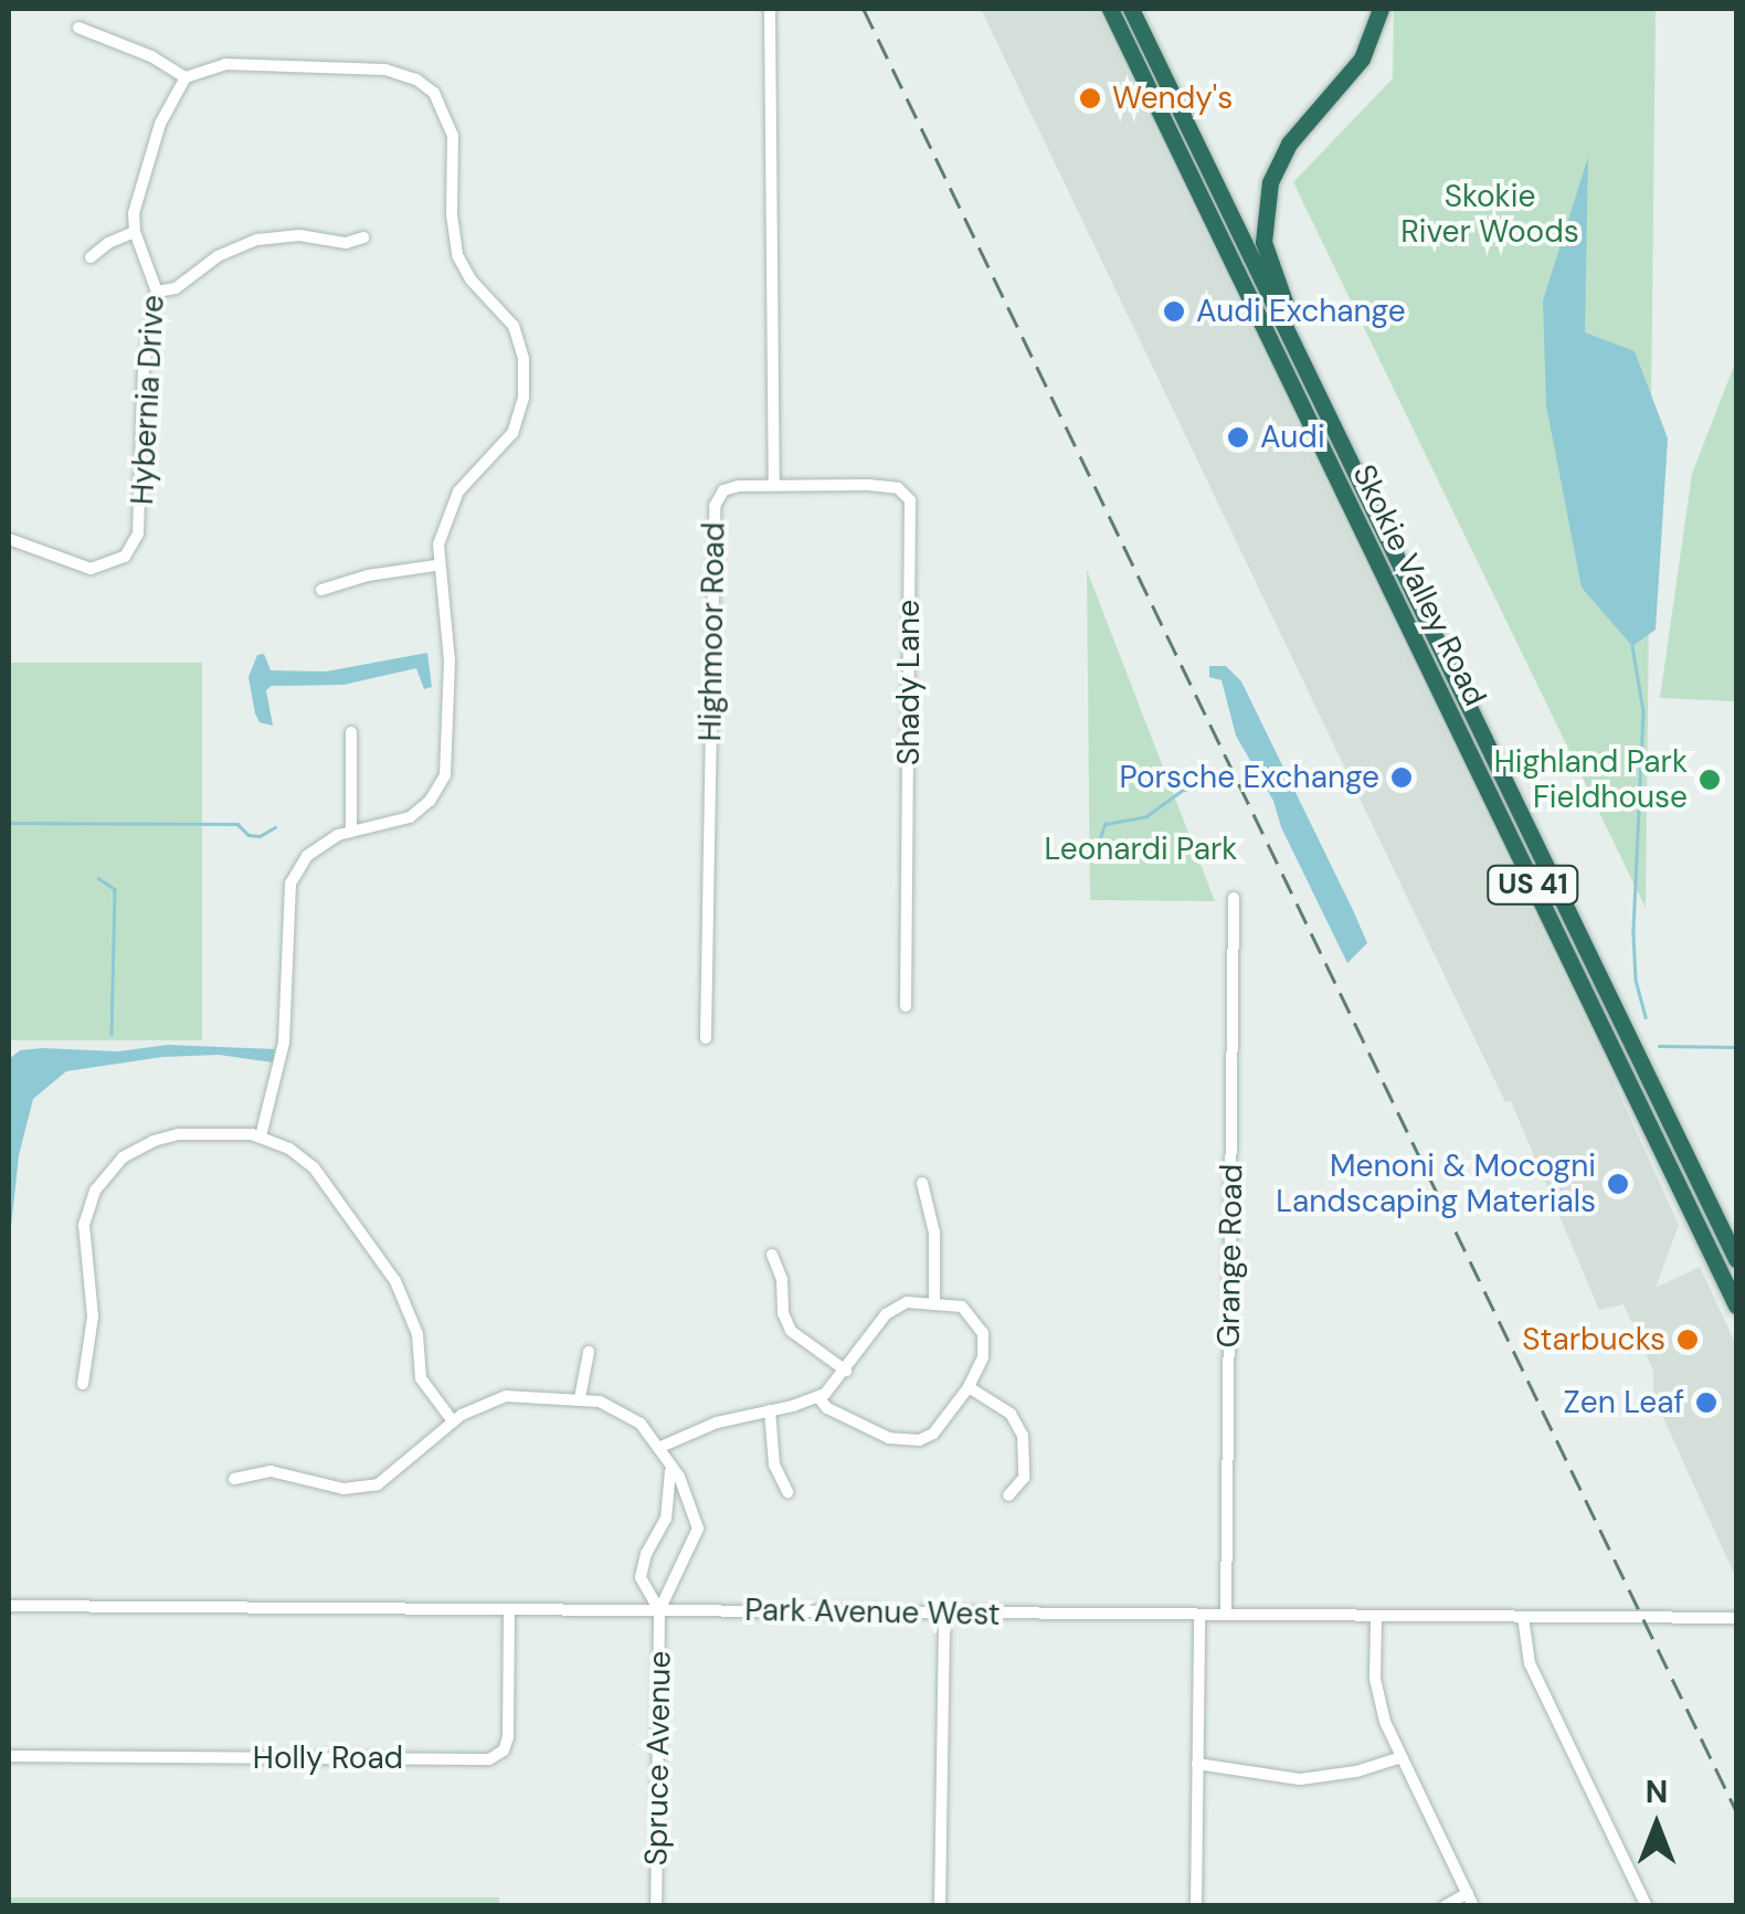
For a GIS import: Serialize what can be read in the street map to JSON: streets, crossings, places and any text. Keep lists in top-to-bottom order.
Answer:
{
  "streets": {
    "highway": ["Skokie Valley Road", "US 41"],
    "street": [
      "Hybernia Drive",
      "Highmoor Road",
      "Shady Lane",
      "Grange Road",
      "Park Avenue West",
      "Holly Road",
      "Spruce Avenue"
    ]
  },
  "crossings": [
    ["Highmoor Road", "Shady Lane"],
    ["Grange Road", "Park Avenue West"],
    ["Park Avenue West", "Holly Road"],
    ["Park Avenue West", "Spruce Avenue"]
  ],
  "parks": ["Skokie River Woods", "Leonardi Park"],
  "places": [
    "Wendy's",
    "Audi Exchange",
    "Audi",
    "Porsche Exchange",
    "Highland Park Fieldhouse",
    "Menoni & Mocogni Landscaping Materials",
    "Starbucks",
    "Zen Leaf"
  ],
  "north": "top"
}
